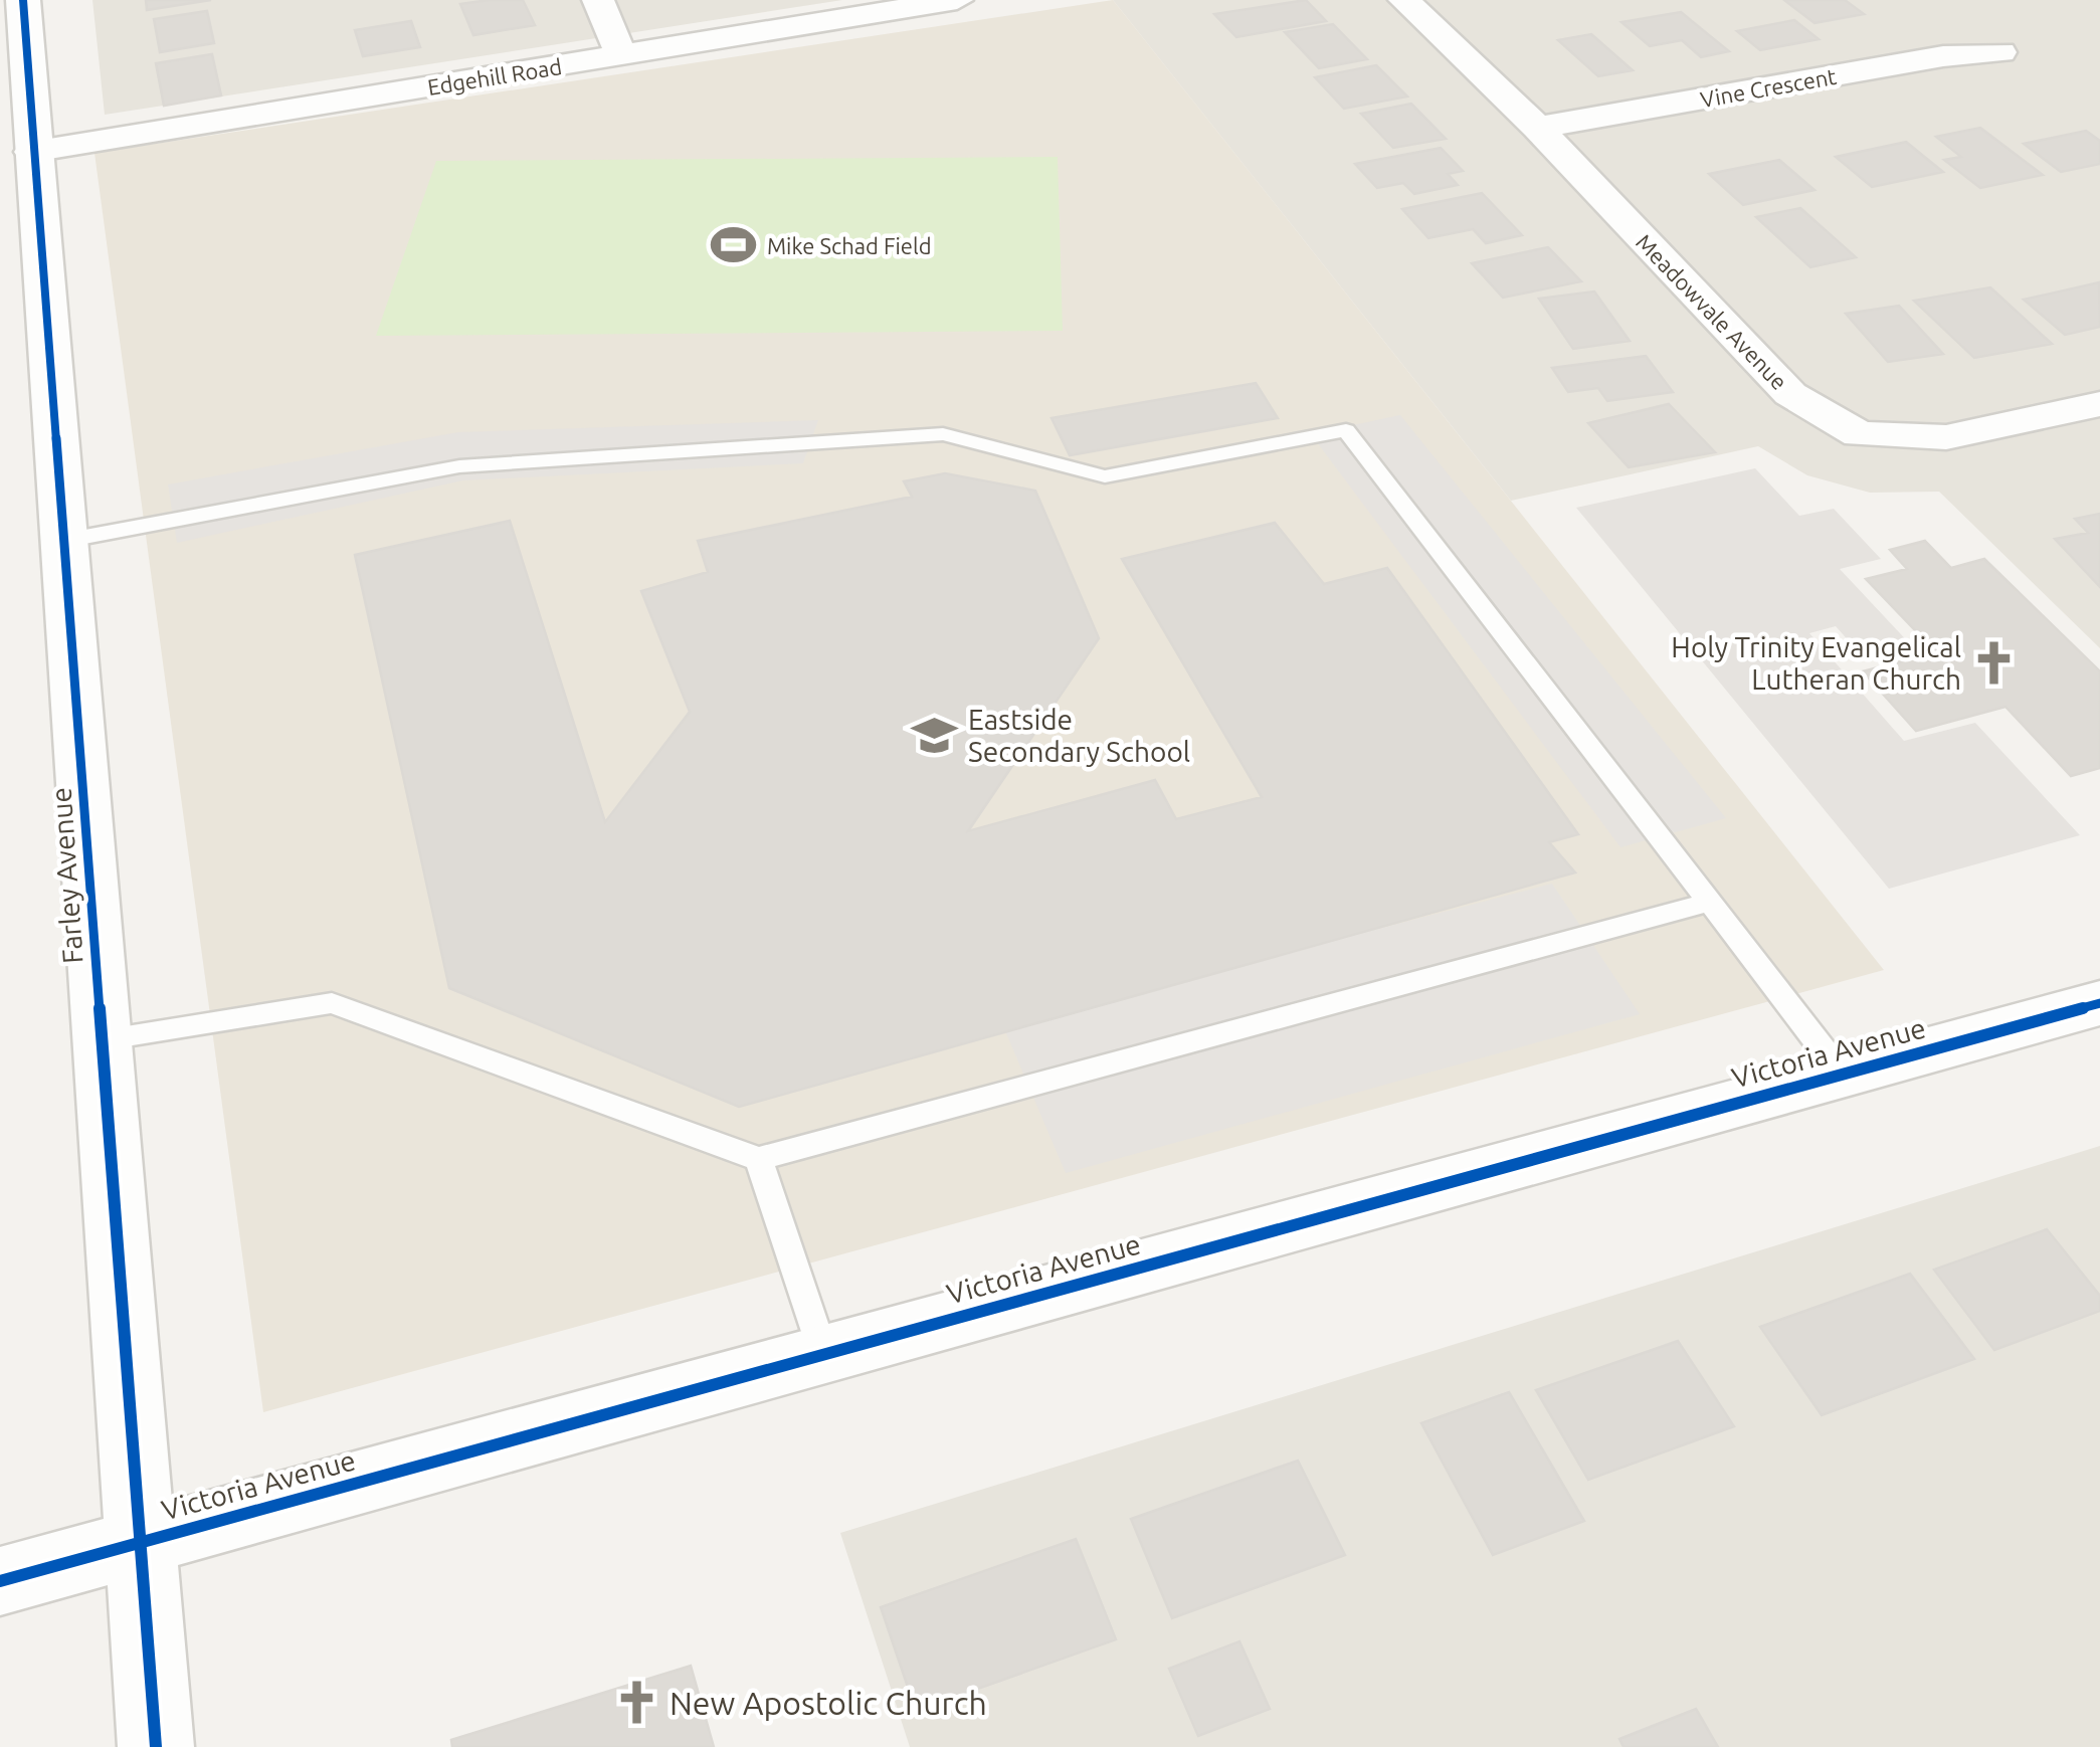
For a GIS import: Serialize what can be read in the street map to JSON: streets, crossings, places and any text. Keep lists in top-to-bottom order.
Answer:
{
  "streets": {
    "street": [
      "Edgehill Road",
      "Vine Crescent",
      "Meadowvale Avenue",
      "Farley Avenue",
      "Victoria Avenue"
    ]
  },
  "crossings": [
    ["Edgehill Road", "Farley Avenue"],
    ["Vine Crescent", "Meadowvale Avenue"],
    ["Farley Avenue", "Victoria Avenue"]
  ],
  "places": {
    "sports": ["Mike Schad Field"],
    "church": ["Holy Trinity Evangelical Lutheran Church", "New Apostolic Church"],
    "school or university": ["Eastside Secondary School"]
  }
}
